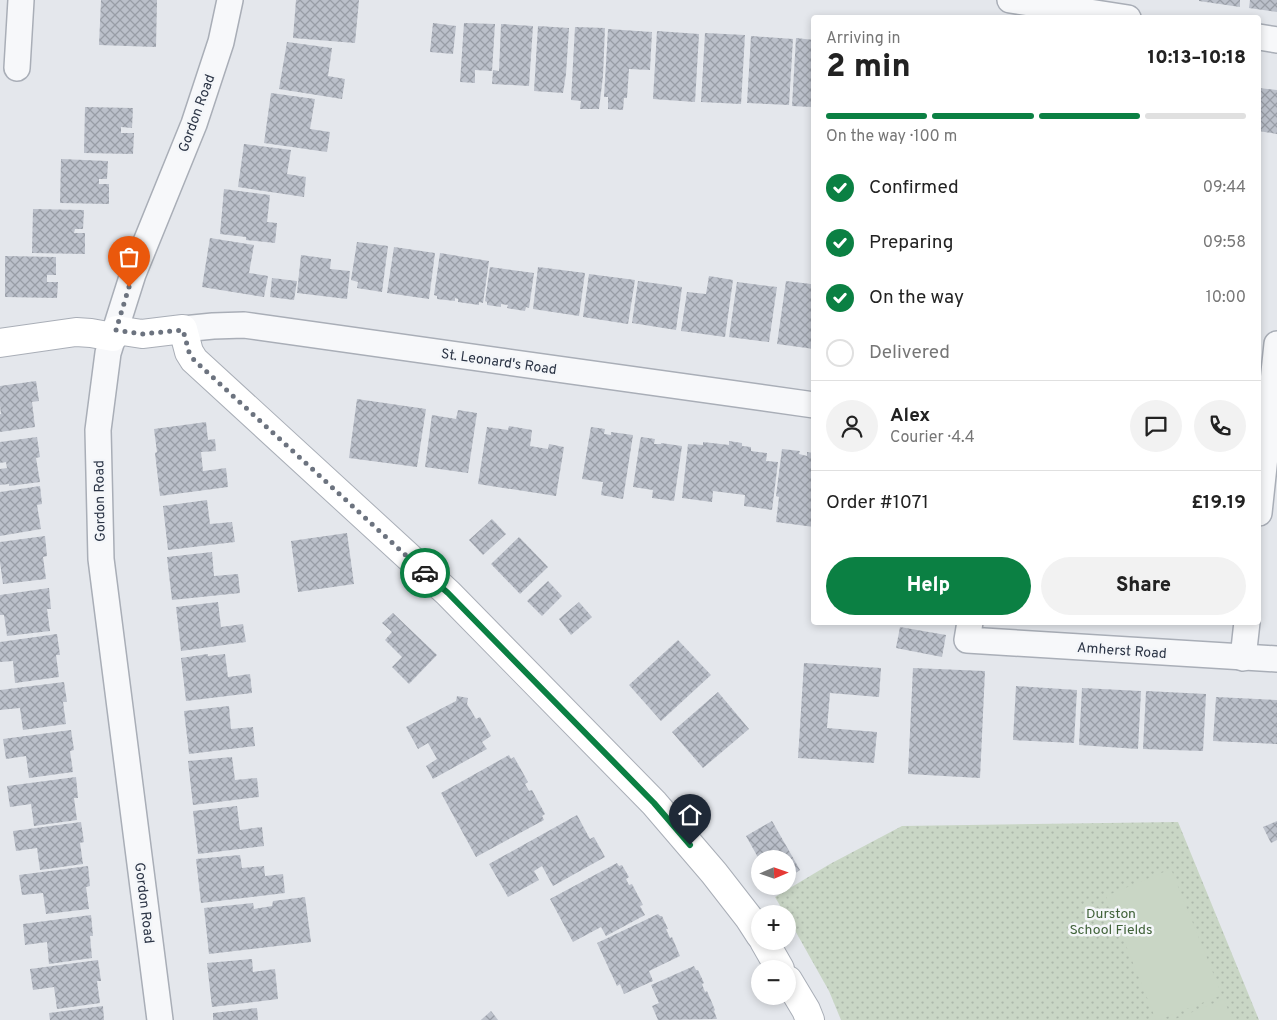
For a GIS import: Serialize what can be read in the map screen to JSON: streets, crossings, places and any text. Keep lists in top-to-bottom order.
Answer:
{
  "streets": {
    "street": ["Gordon Road", "St. Leonard's Road", "Amherst Road"]
  },
  "parks": ["Durston School Fields"],
  "north": "right",
  "page": {
    "heading": ["2 min", "Arriving in", "10:13–10:18"],
    "panel": [
      "Alex",
      "Courier · 4.4",
      "Order #1071",
      "£19.19"
    ],
    "bar": "On the way · 100 m",
    "list": [
      ["Confirmed", "09:44"],
      ["Preparing", "09:58"],
      ["On the way", "10:00"],
      "Delivered"
    ],
    "buttons": ["Help", "Share"],
    "map_buttons": ["+", "−"]
  }
}
